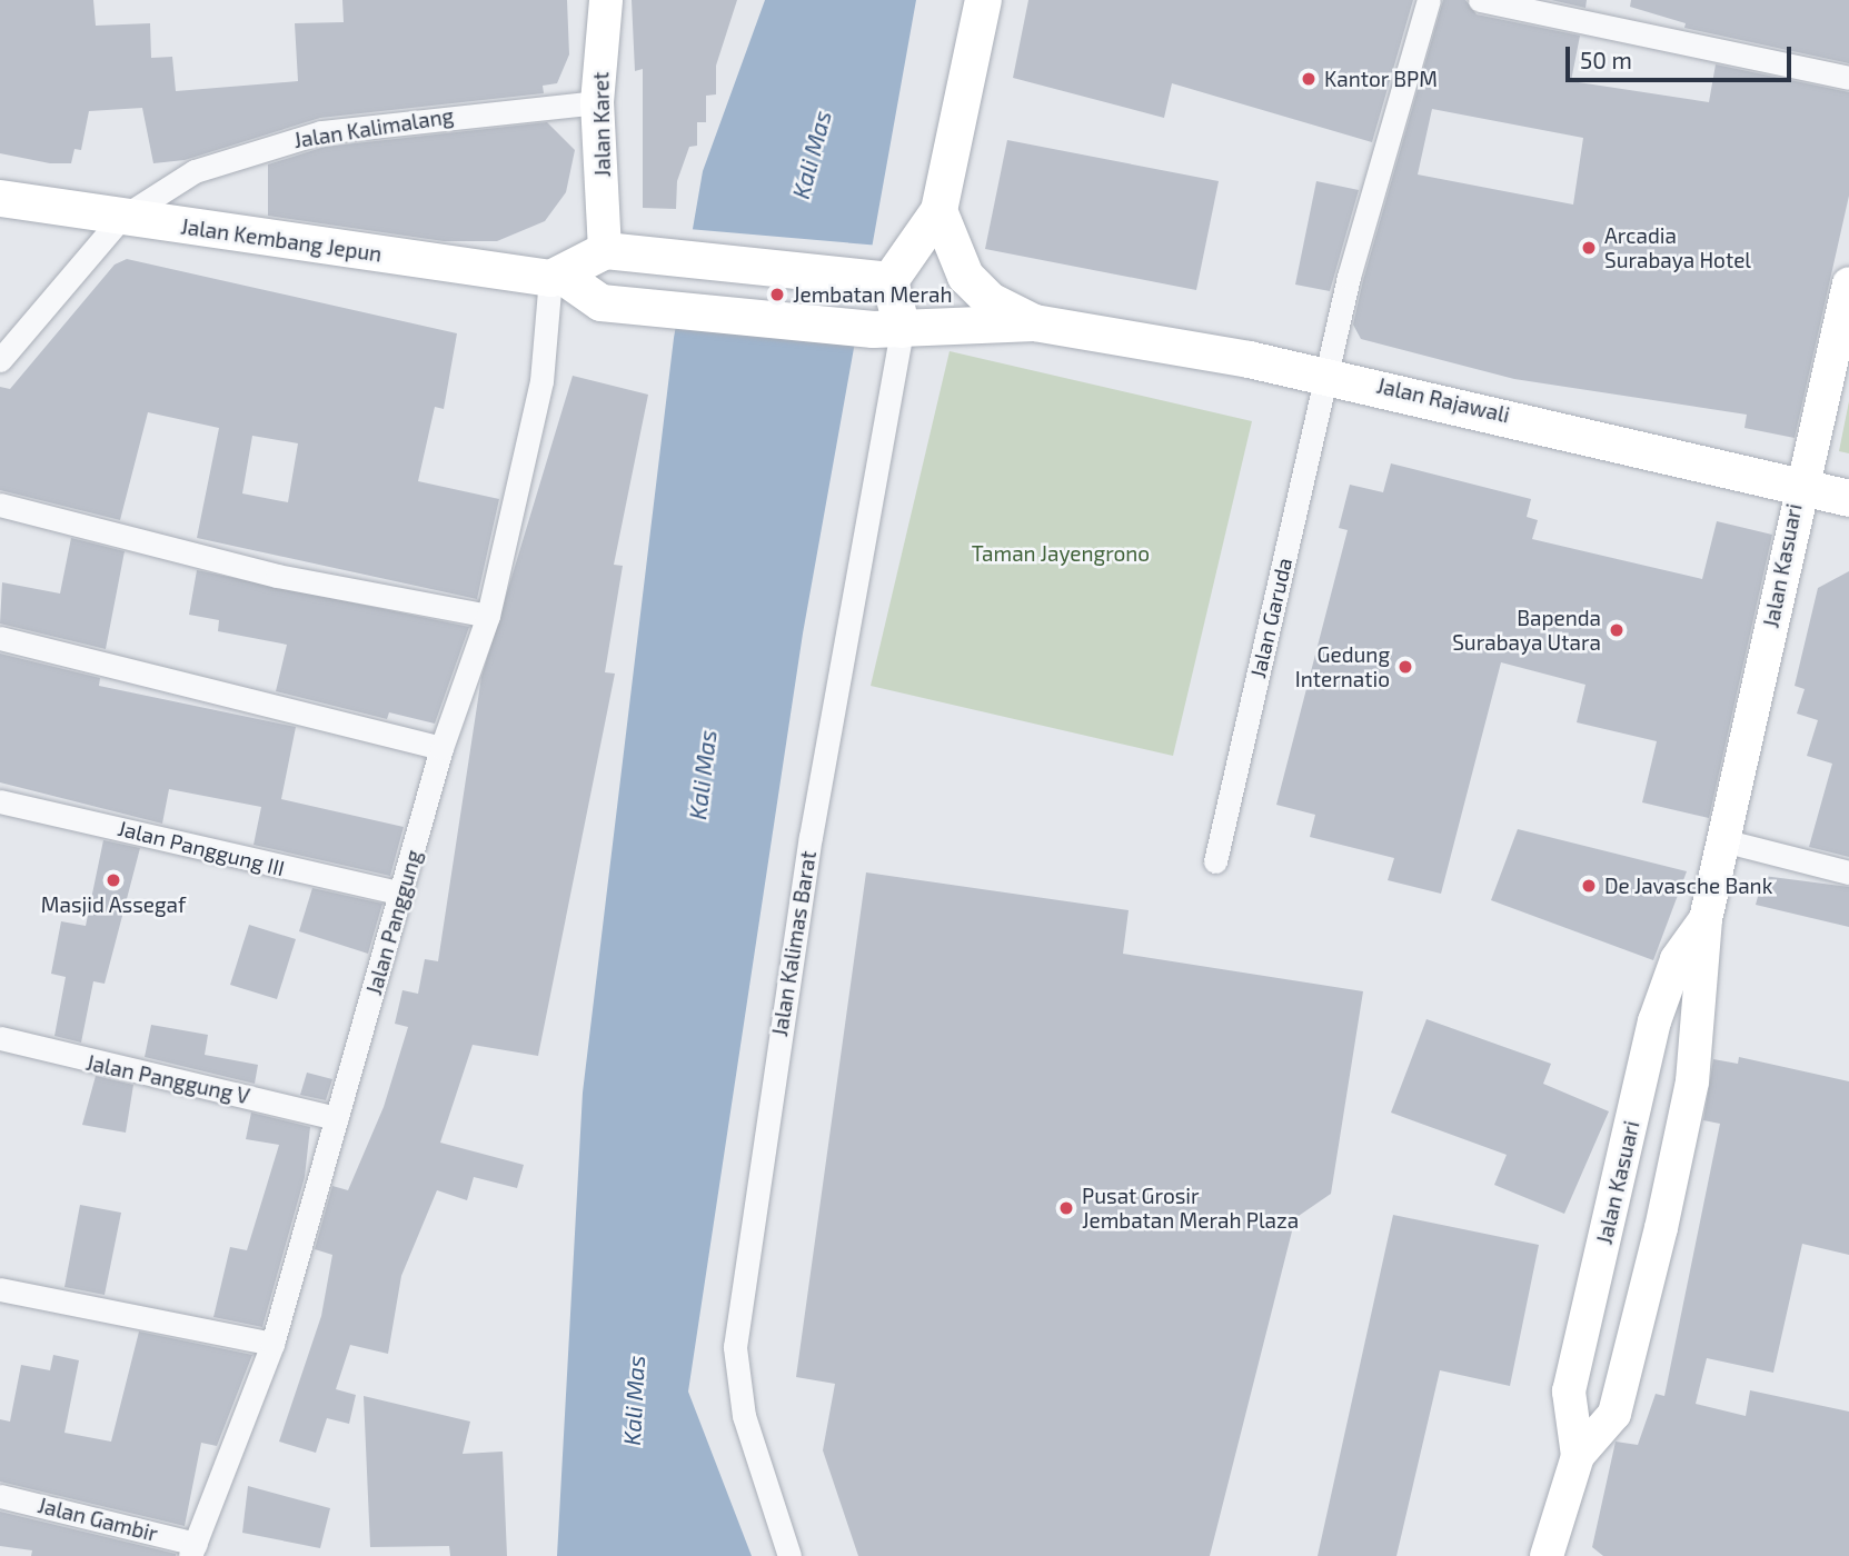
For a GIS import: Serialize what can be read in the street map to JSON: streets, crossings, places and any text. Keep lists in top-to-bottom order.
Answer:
{
  "streets": {
    "main road": ["Jalan Kembang Jepun", "Jalan Rajawali"],
    "street": [
      "Jalan Karet",
      "Jalan Kalimalang",
      "Jalan Kasuari",
      "Jalan Garuda",
      "Jalan Panggung III",
      "Jalan Panggung",
      "Jalan Kalimas Barat",
      "Jalan Panggung V",
      "Jalan Gambir"
    ]
  },
  "crossings": [
    ["Jalan Karet", "Jalan Kalimalang"],
    ["Jalan Kalimalang", "Jalan Kembang Jepun"],
    ["Jalan Kembang Jepun", "Jalan Rajawali"],
    ["Jalan Kembang Jepun", "Jalan Panggung"],
    ["Jalan Kembang Jepun", "Jalan Kalimas Barat"],
    ["Jalan Rajawali", "Jalan Kasuari"],
    ["Jalan Rajawali", "Jalan Garuda"],
    ["Jalan Rajawali", "Jalan Kalimas Barat"],
    ["Jalan Panggung III", "Jalan Panggung"],
    ["Jalan Panggung", "Jalan Panggung V"],
    ["Jalan Panggung", "Jalan Gambir"]
  ],
  "water": ["Kali Mas"],
  "parks": ["Taman Jayengrono"],
  "places": [
    "Kantor BPM",
    "Arcadia Surabaya Hotel",
    "Jembatan Merah",
    "Bapenda Surabaya Utara",
    "Gedung Internatio",
    "Masjid Assegaf",
    "De Javasche Bank",
    "Pusat Grosir Jembatan Merah Plaza"
  ],
  "scale_bar": "50 m"
}
